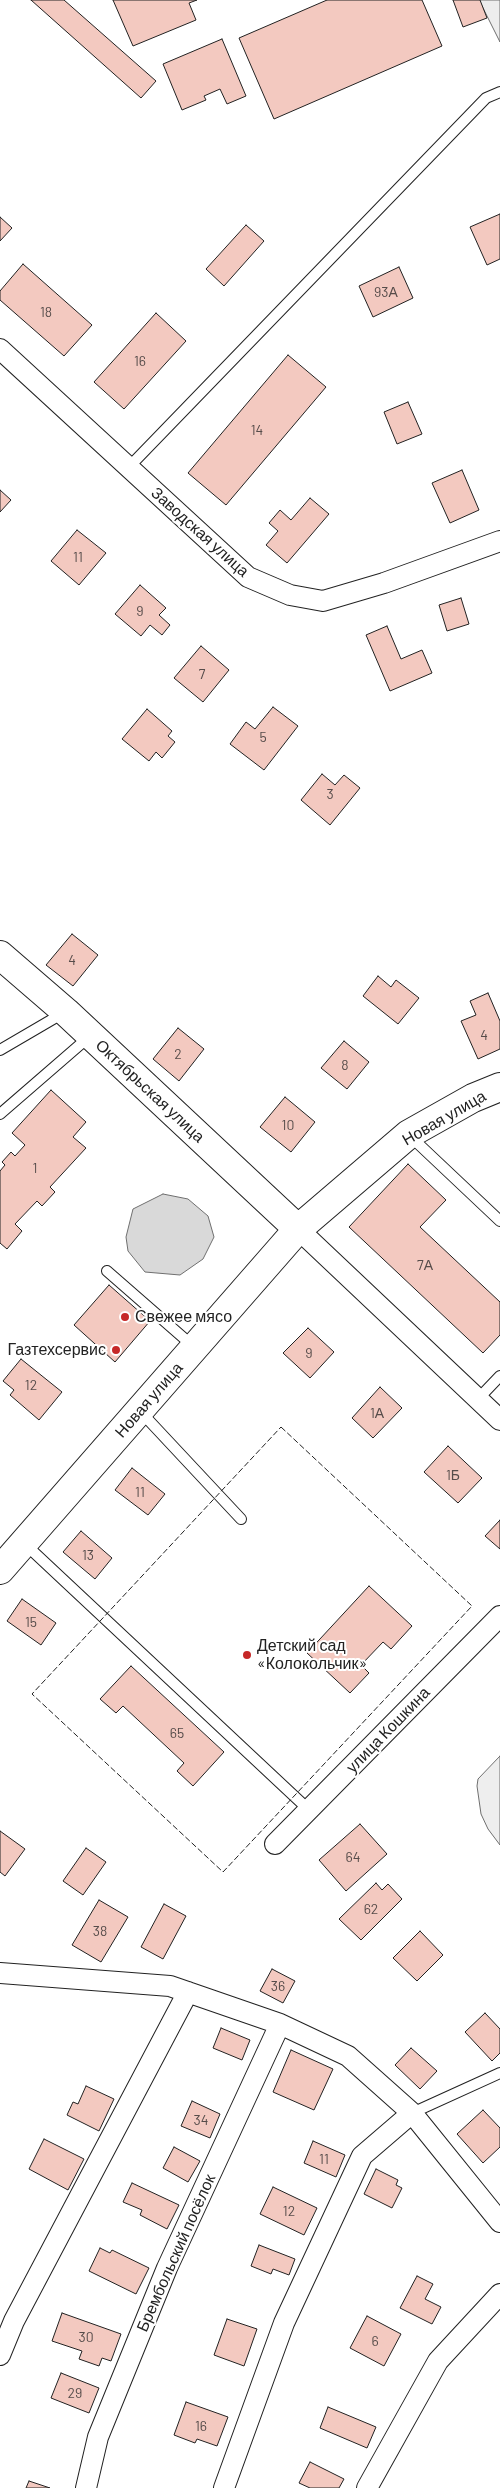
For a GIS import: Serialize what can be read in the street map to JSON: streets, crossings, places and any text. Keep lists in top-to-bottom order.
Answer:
{
  "streets": {
    "street": [
      "Заводская улица",
      "Октябрьская улица",
      "Новая улица",
      "улица Кошкина",
      "Брембольский посёлок"
    ]
  },
  "crossings": [
    ["Октябрьская улица", "Новая улица"]
  ],
  "places": ["Свежее мясо", "Газтехсервис", "Детский сад «Колокольчик»"],
  "house_numbers": [
    "93А",
    "18",
    "16",
    "14",
    "11",
    "9",
    "7",
    "5",
    "3",
    "4",
    "4",
    "2",
    "8",
    "10",
    "1",
    "7А",
    "9",
    "12",
    "1А",
    "1Б",
    "11",
    "13",
    "15",
    "65",
    "64",
    "62",
    "38",
    "36",
    "34",
    "11",
    "12",
    "30",
    "6",
    "29",
    "16"
  ]
}
